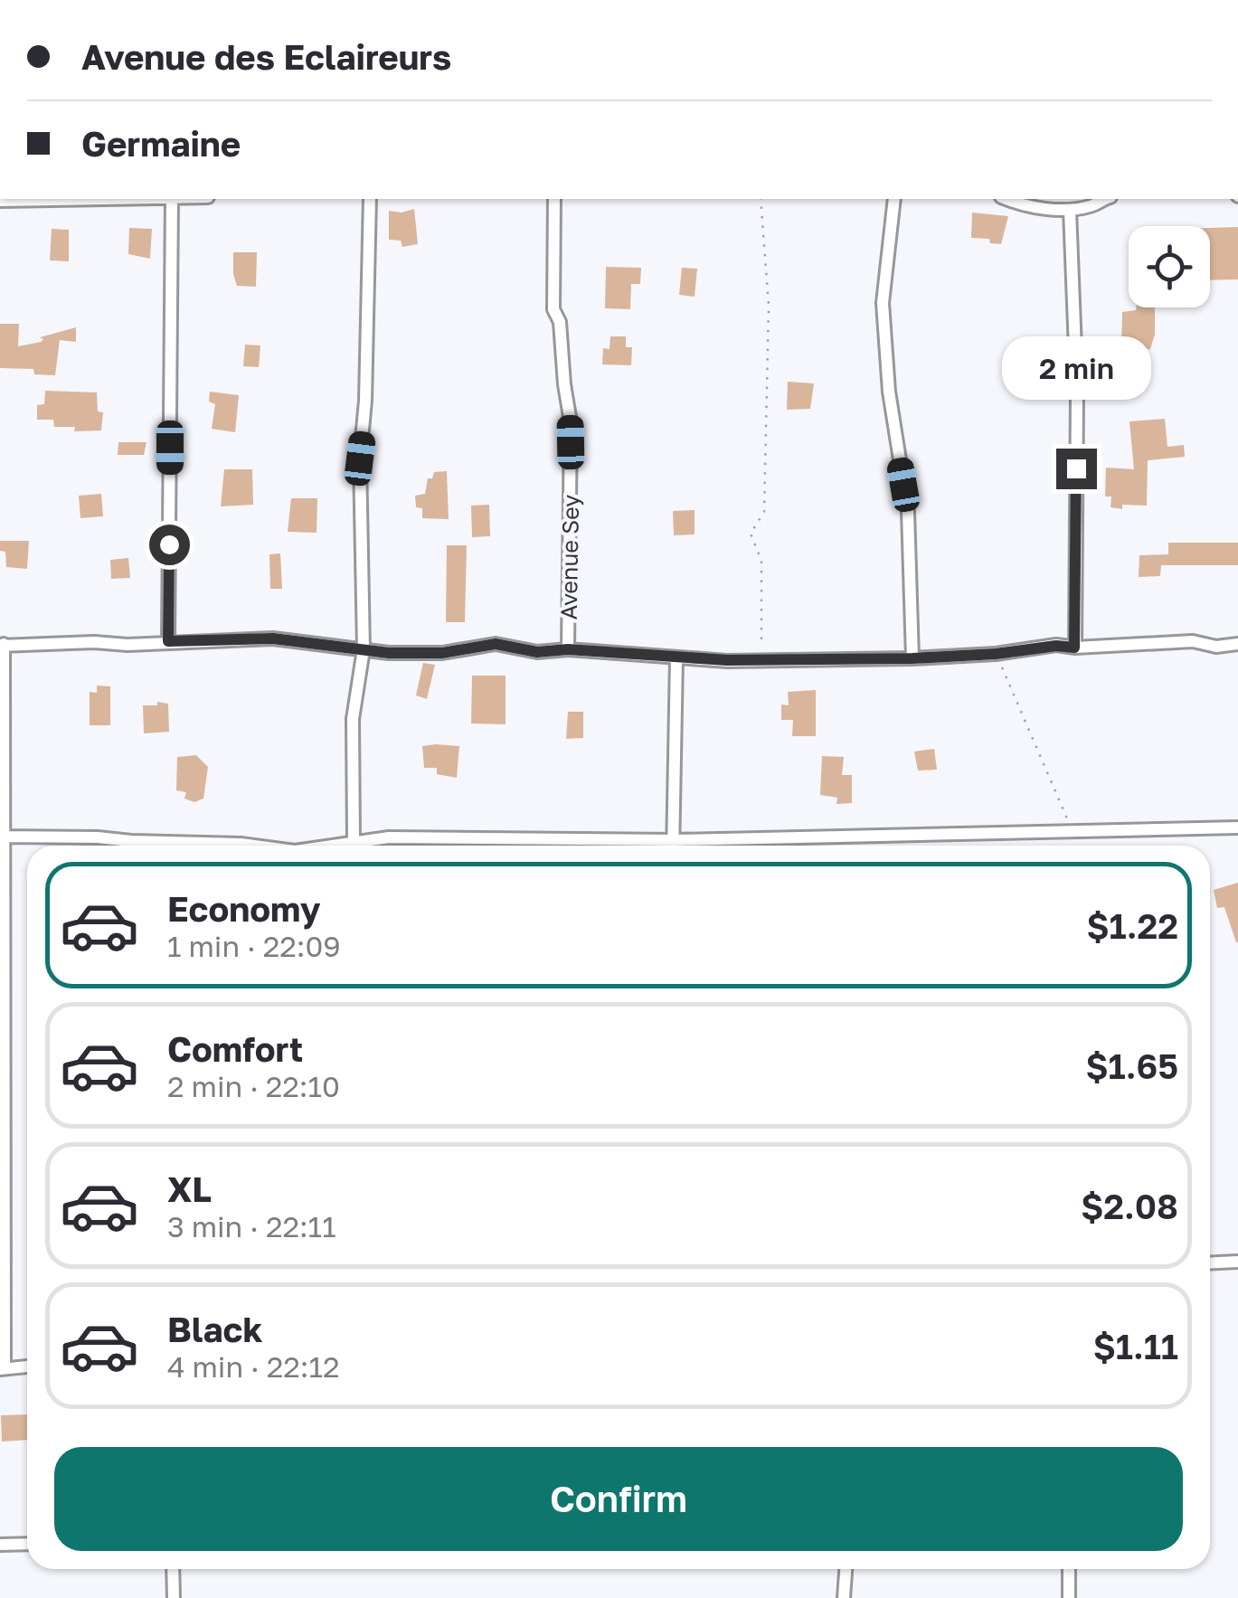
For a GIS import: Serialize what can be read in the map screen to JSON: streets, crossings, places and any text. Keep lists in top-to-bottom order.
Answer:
{
  "streets": {
    "street": ["Avenue Sey"]
  },
  "page": {
    "banner": ["Avenue des Eclaireurs", "Germaine"],
    "bubble": "2 min",
    "list": [
      {
        "name": "Economy",
        "note": "1 min · 22:09",
        "value": "$1.22"
      },
      {
        "name": "Comfort",
        "note": "2 min · 22:10",
        "value": "$1.65"
      },
      {
        "name": "XL",
        "note": "3 min · 22:11",
        "value": "$2.08"
      },
      {
        "name": "Black",
        "note": "4 min · 22:12",
        "value": "$1.11"
      }
    ],
    "buttons": "Confirm"
  }
}
